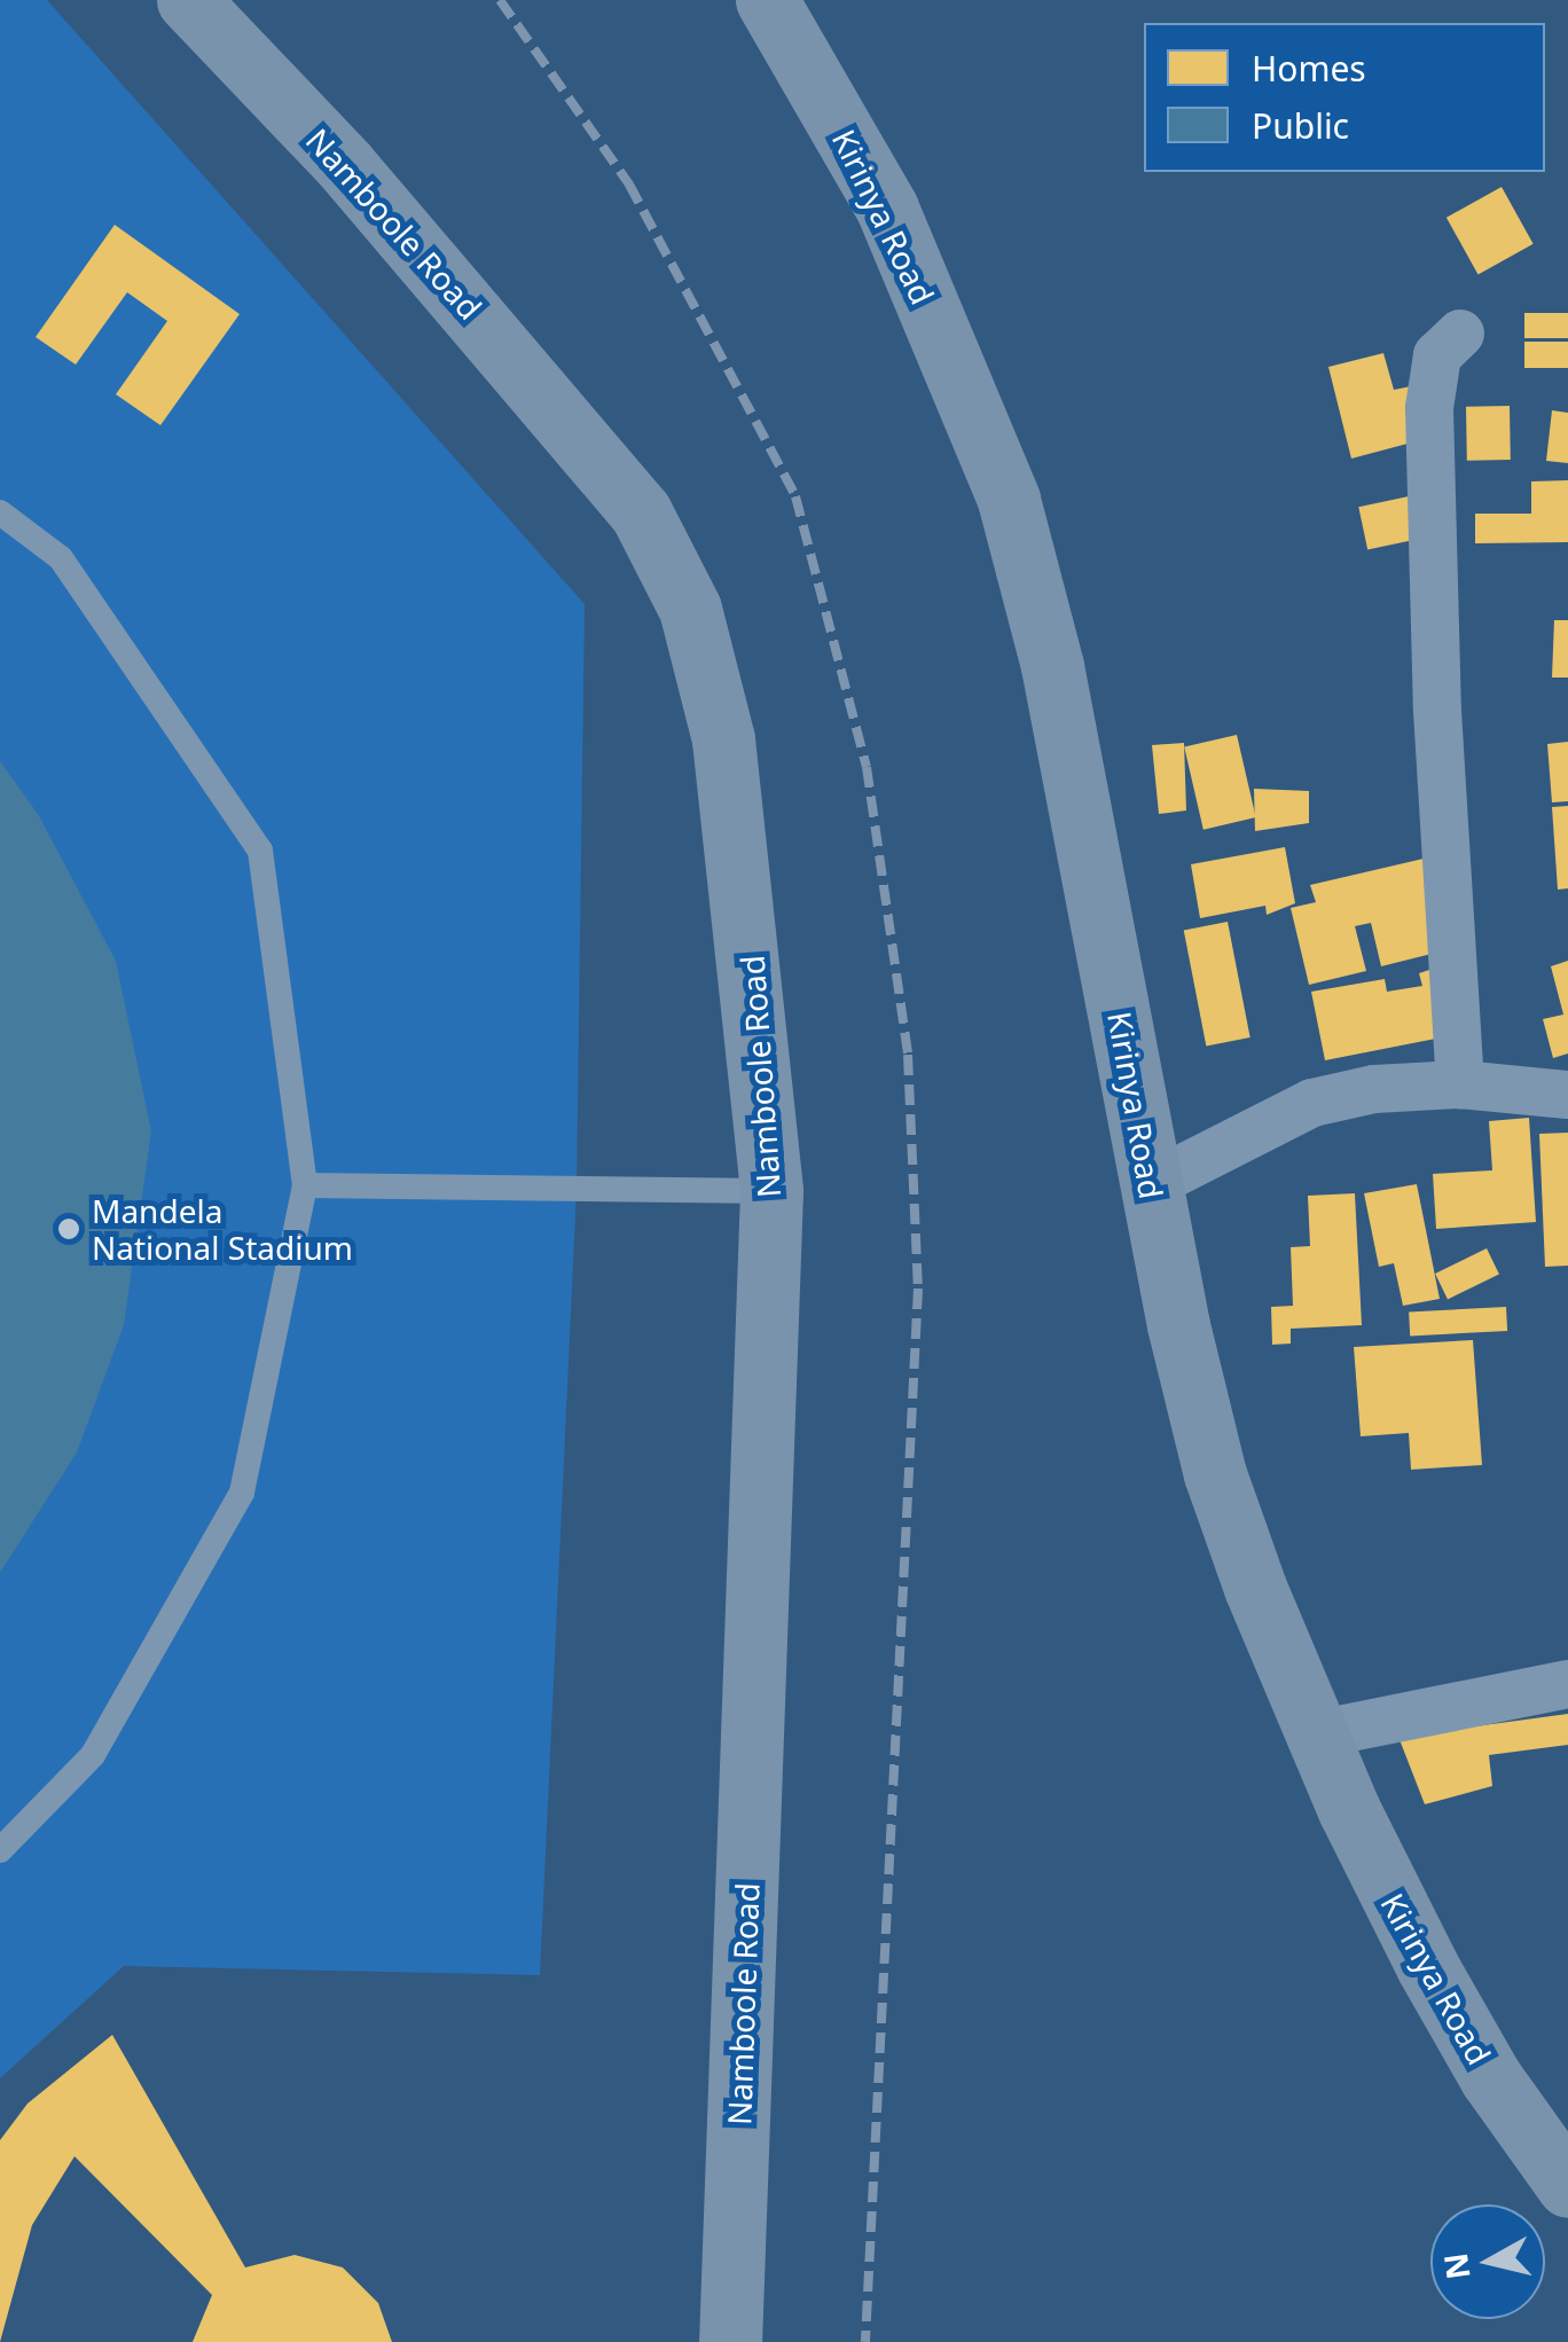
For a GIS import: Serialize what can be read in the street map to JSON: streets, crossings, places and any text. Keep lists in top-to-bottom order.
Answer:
{
  "streets": {
    "street": ["Kirinya Road", "Namboole Road"]
  },
  "places": ["Mandela National Stadium"],
  "legend": ["Homes", "Public"],
  "north": "left"
}
